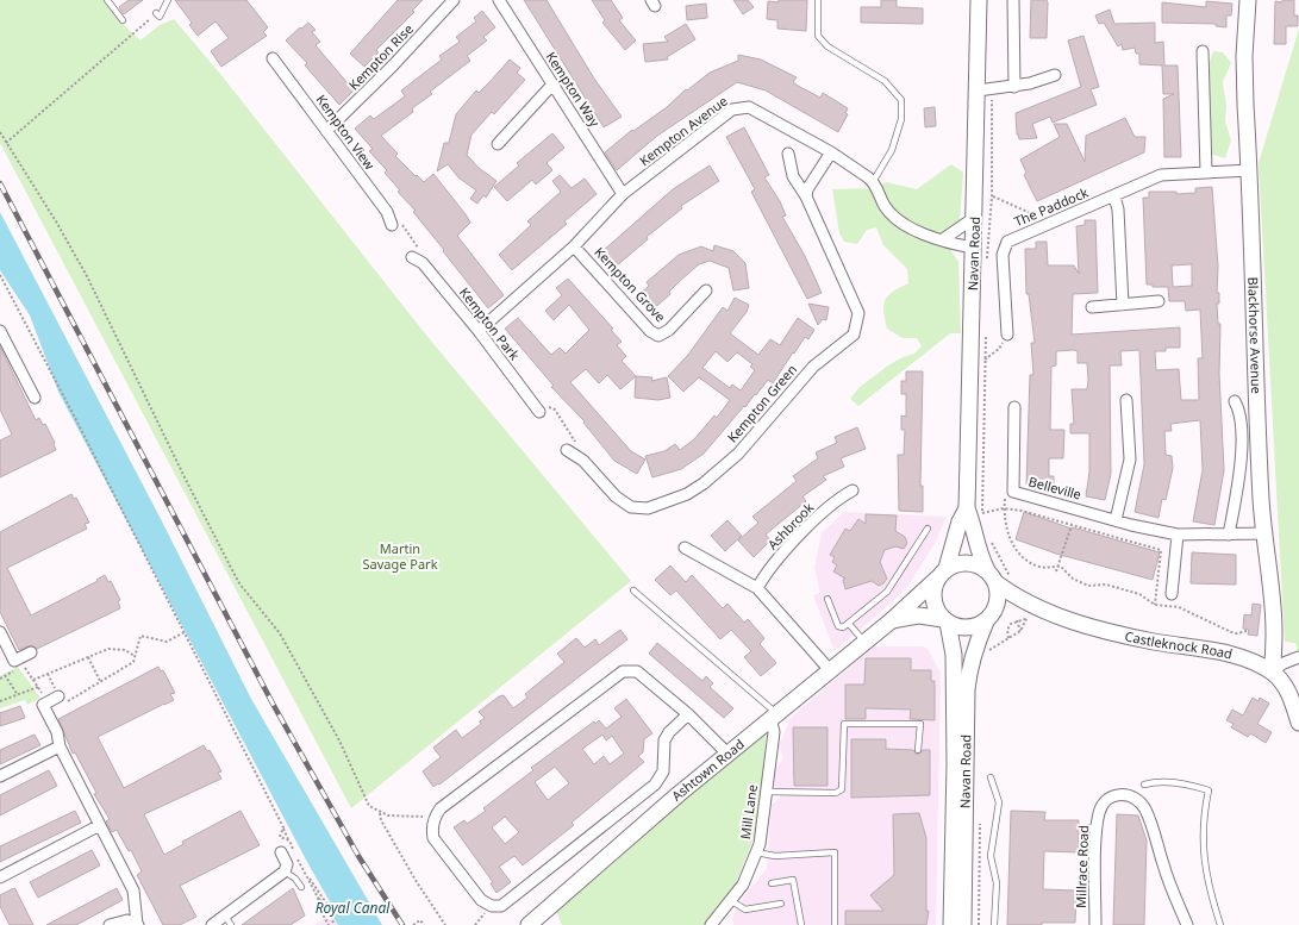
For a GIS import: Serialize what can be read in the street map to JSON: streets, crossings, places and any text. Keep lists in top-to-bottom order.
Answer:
{
  "streets": {
    "main road": [
      "Navan Road",
      "Blackhorse Avenue",
      "Castleknock Road",
      "Ashtown Road"
    ],
    "street": [
      "Kempton Rise",
      "Kempton Way",
      "Kempton Avenue",
      "Kempton View",
      "The Paddock",
      "Kempton Grove",
      "Kempton Park",
      "Kempton Green",
      "Belleville",
      "Ashbrook",
      "Mill Lane",
      "Millrace Road"
    ]
  },
  "crossings": [
    ["Kempton Rise", "Kempton View"],
    ["Kempton Way", "Kempton Avenue"],
    ["Kempton Avenue", "Navan Road"],
    ["Kempton Avenue", "Kempton Grove"],
    ["Kempton Avenue", "Kempton Park"],
    ["The Paddock", "Blackhorse Avenue"],
    ["Navan Road", "Castleknock Road"],
    ["Navan Road", "Ashtown Road"],
    ["Blackhorse Avenue", "Belleville"],
    ["Blackhorse Avenue", "Castleknock Road"],
    ["Castleknock Road", "Ashtown Road"],
    ["Ashtown Road", "Mill Lane"]
  ],
  "water": ["Royal Canal"],
  "parks": ["Martin Savage Park"]
}
